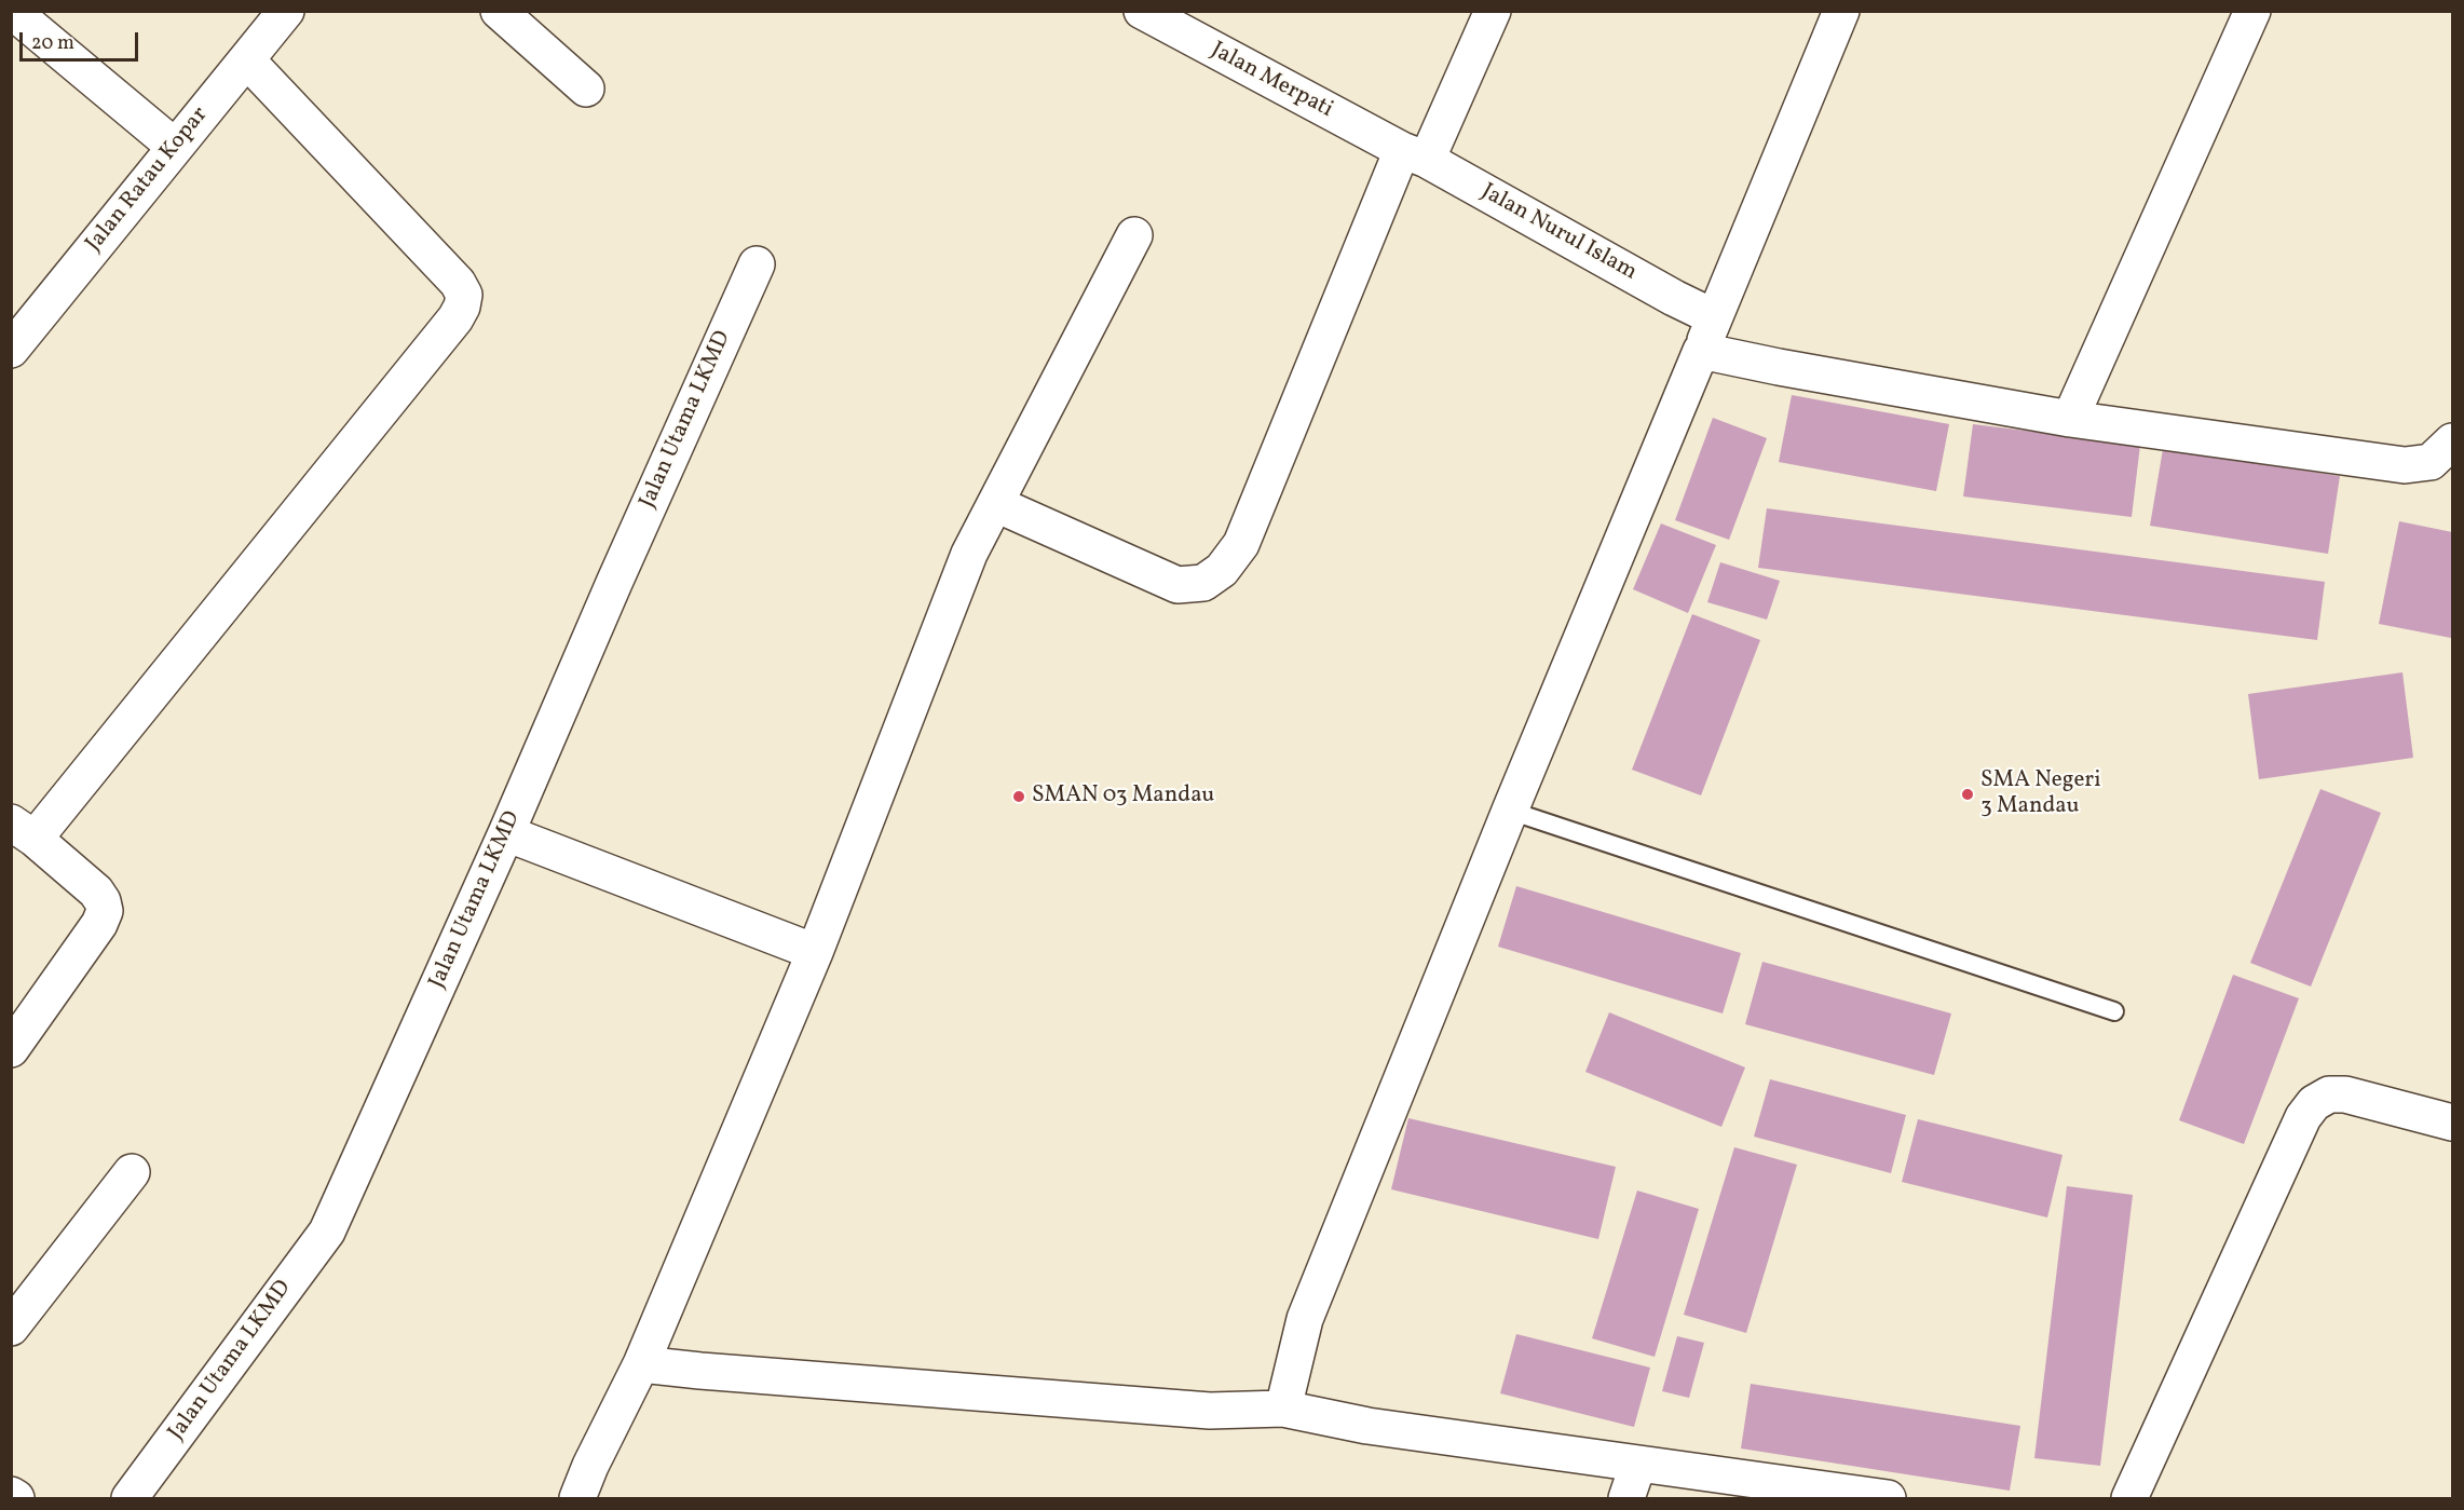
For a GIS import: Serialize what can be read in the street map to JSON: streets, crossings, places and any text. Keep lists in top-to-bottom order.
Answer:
{
  "streets": {
    "street": [
      "Jalan Merpati",
      "Jalan Ratau Kopar",
      "Jalan Nurul Islam",
      "Jalan Utama LKMD"
    ]
  },
  "crossings": [
    ["Jalan Merpati", "Jalan Nurul Islam"]
  ],
  "places": ["SMA Negeri 3 Mandau", "SMAN 03 Mandau"],
  "scale_bar": "20 m"
}
